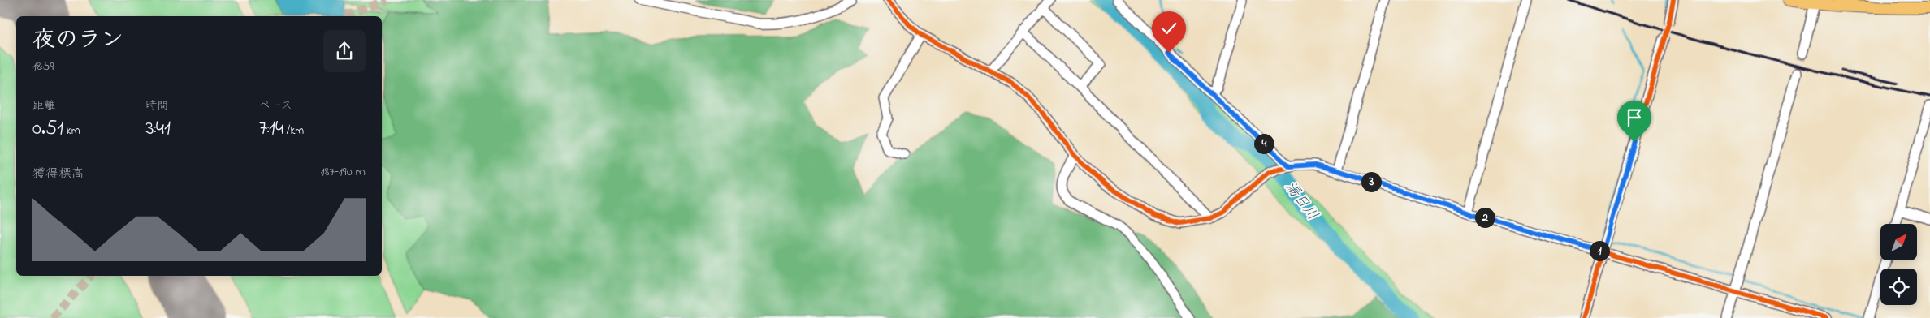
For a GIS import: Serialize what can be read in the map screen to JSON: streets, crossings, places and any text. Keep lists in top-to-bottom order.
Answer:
{
  "water": ["湯日川"],
  "north": "top right",
  "page": {
    "heading": ["夜のラン", "18:59"],
    "stats": [
      ["距離", "0.51 km"],
      ["時間", "3:41"],
      ["ペース", "7:14 /km"]
    ],
    "pins": [
      "4",
      "3",
      "2",
      "1"
    ],
    "chart": ["獲得標高", "187–190 m"]
  }
}
